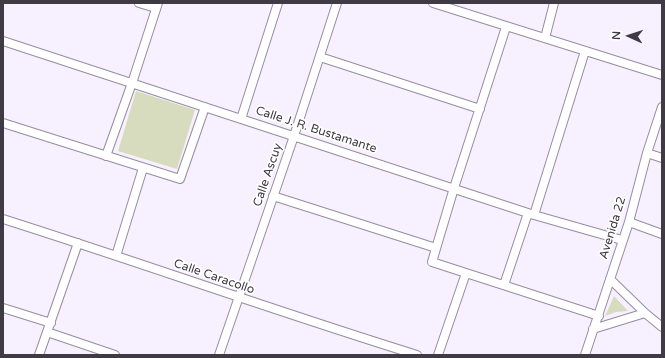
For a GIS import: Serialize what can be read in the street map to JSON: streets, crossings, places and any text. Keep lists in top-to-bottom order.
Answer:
{
  "streets": {
    "street": [
      "Calle J. R. Bustamante",
      "Calle Ascuy",
      "Avenida 22",
      "Calle Caracollo"
    ]
  },
  "crossings": [
    ["Calle J. R. Bustamante", "Calle Ascuy"],
    ["Calle J. R. Bustamante", "Avenida 22"],
    ["Calle Ascuy", "Calle Caracollo"]
  ],
  "north": "left"
}
